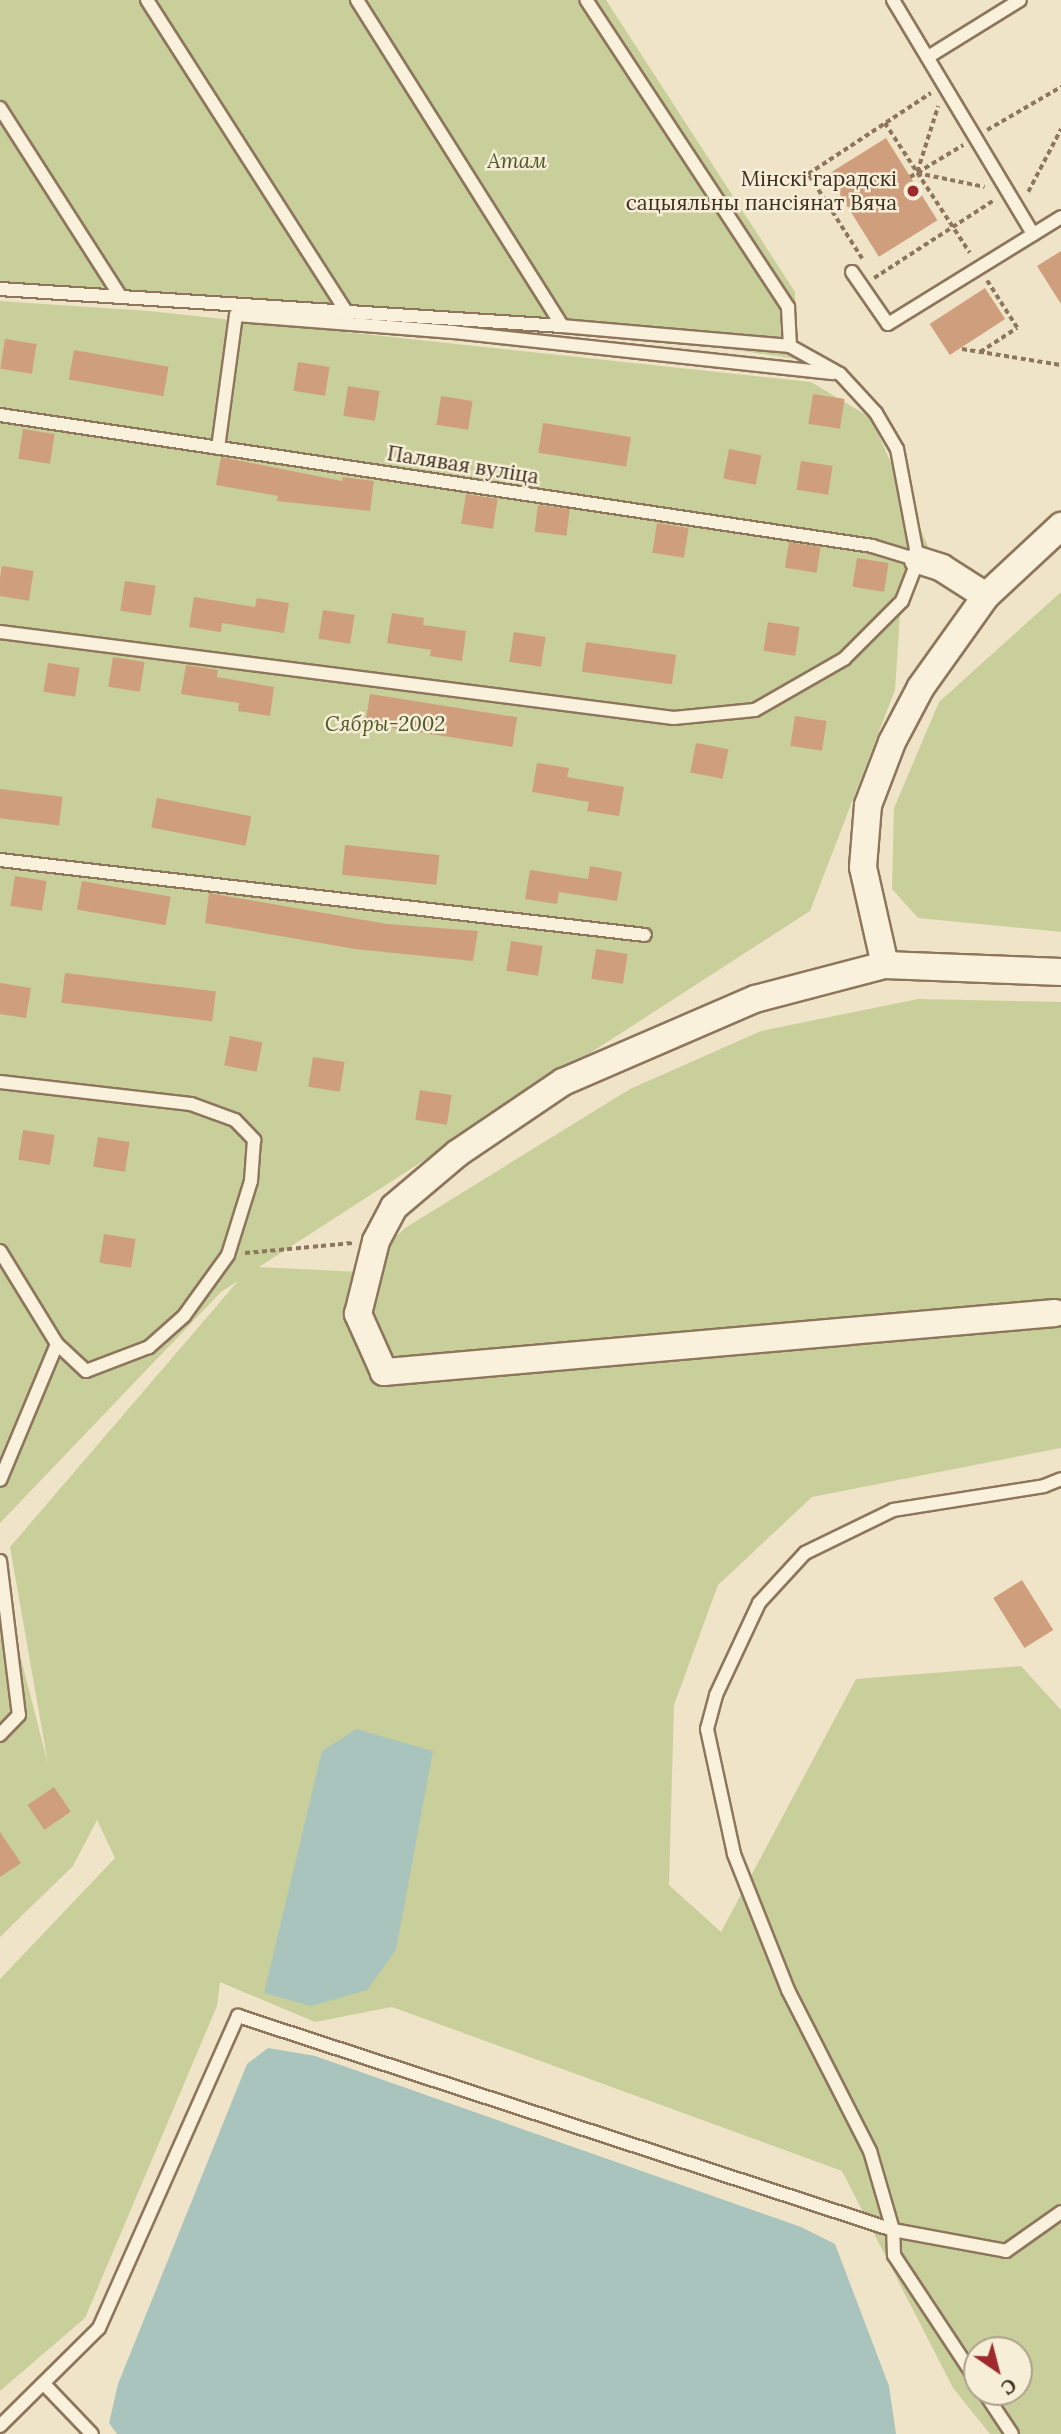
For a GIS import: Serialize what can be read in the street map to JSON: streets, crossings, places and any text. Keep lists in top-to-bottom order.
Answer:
{
  "streets": {
    "lane": ["Палявая вуліца"]
  },
  "parks": ["Атам", "Сябры-2002"],
  "places": ["Мінскі гарадскі сацыяльны пансіянат Вяча"],
  "north": "bottom right"
}
